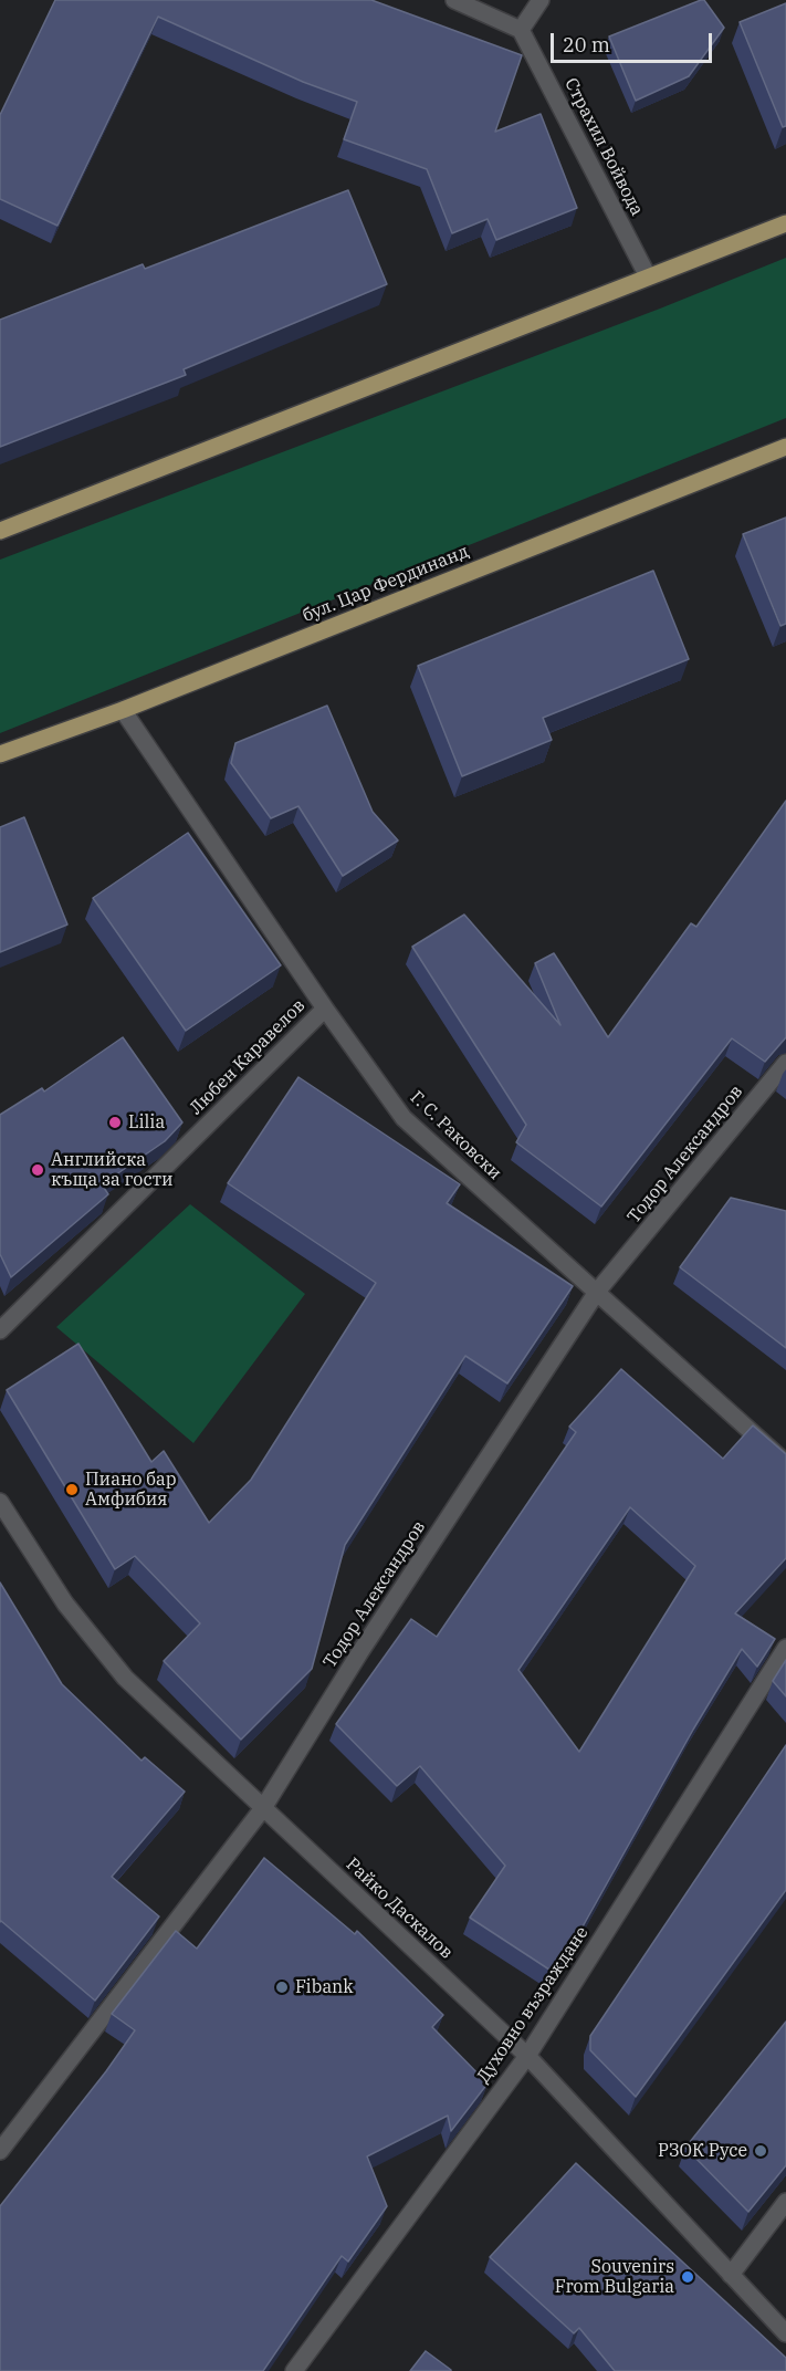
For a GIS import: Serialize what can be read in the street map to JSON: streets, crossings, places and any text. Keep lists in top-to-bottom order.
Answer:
{
  "streets": {
    "main road": ["бул. Цар Фердинанд"],
    "street": [
      "Страхил Войвода",
      "Любен Каравелов",
      "Г. С. Раковски",
      "Тодор Александров",
      "Райко Даскалов",
      "Духовно възраждане"
    ]
  },
  "crossings": [
    ["бул. Цар Фердинанд", "Г. С. Раковски"],
    ["Любен Каравелов", "Г. С. Раковски"],
    ["Г. С. Раковски", "Тодор Александров"],
    ["Тодор Александров", "Райко Даскалов"],
    ["Райко Даскалов", "Духовно възраждане"]
  ],
  "places": [
    "Lilia",
    "Aнглийска къща за гости",
    "Пиано бар Амфибия",
    "Fibank",
    "РЗОК Русе",
    "Souvenirs From Bulgaria"
  ],
  "scale_bar": "20 m"
}
